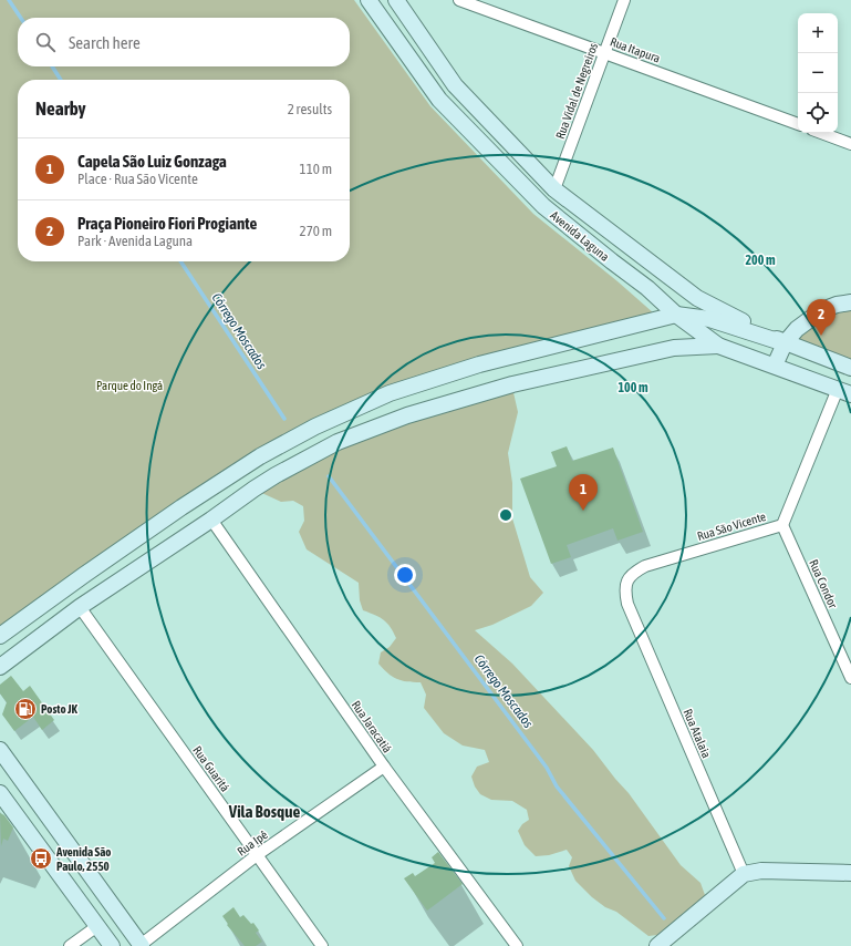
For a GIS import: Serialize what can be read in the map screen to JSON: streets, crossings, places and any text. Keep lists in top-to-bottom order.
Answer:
{
  "streets": {
    "main road": ["Avenida Laguna"],
    "street": [
      "Rua Itapura",
      "Rua Vidal de Negreiros",
      "Rua São Vicente",
      "Rua Condor",
      "Rua Jaracatiá",
      "Rua Atalaia",
      "Rua Guaritá",
      "Rua Ipê"
    ]
  },
  "crossings": [
    ["Rua Itapura", "Rua Vidal de Negreiros"],
    ["Rua Vidal de Negreiros", "Avenida Laguna"],
    ["Avenida Laguna", "Rua São Vicente"],
    ["Rua São Vicente", "Rua Condor"],
    ["Rua São Vicente", "Rua Atalaia"],
    ["Rua Jaracatiá", "Rua Ipê"],
    ["Rua Guaritá", "Rua Ipê"]
  ],
  "districts": ["Vila Bosque"],
  "water": ["Córrego Moscados"],
  "parks": ["Parque do Ingá"],
  "places": {
    "fuel station": ["Posto JK"],
    "bus stop": ["Avenida São Paulo, 2550"]
  },
  "page": {
    "map_buttons": ["+", "−"],
    "search": "Search here",
    "heading": ["Nearby", "2 results"],
    "list": [
      {
        "mark": "1",
        "name": "Capela São Luiz Gonzaga",
        "note": "Place · Rua São Vicente",
        "value": "110 m"
      },
      {
        "mark": "2",
        "name": "Praça Pioneiro Fiori Progiante",
        "note": "Park · Avenida Laguna",
        "value": "270 m"
      }
    ],
    "pins": ["2", "1"]
  },
  "rings": ["200 m", "100 m"]
}
